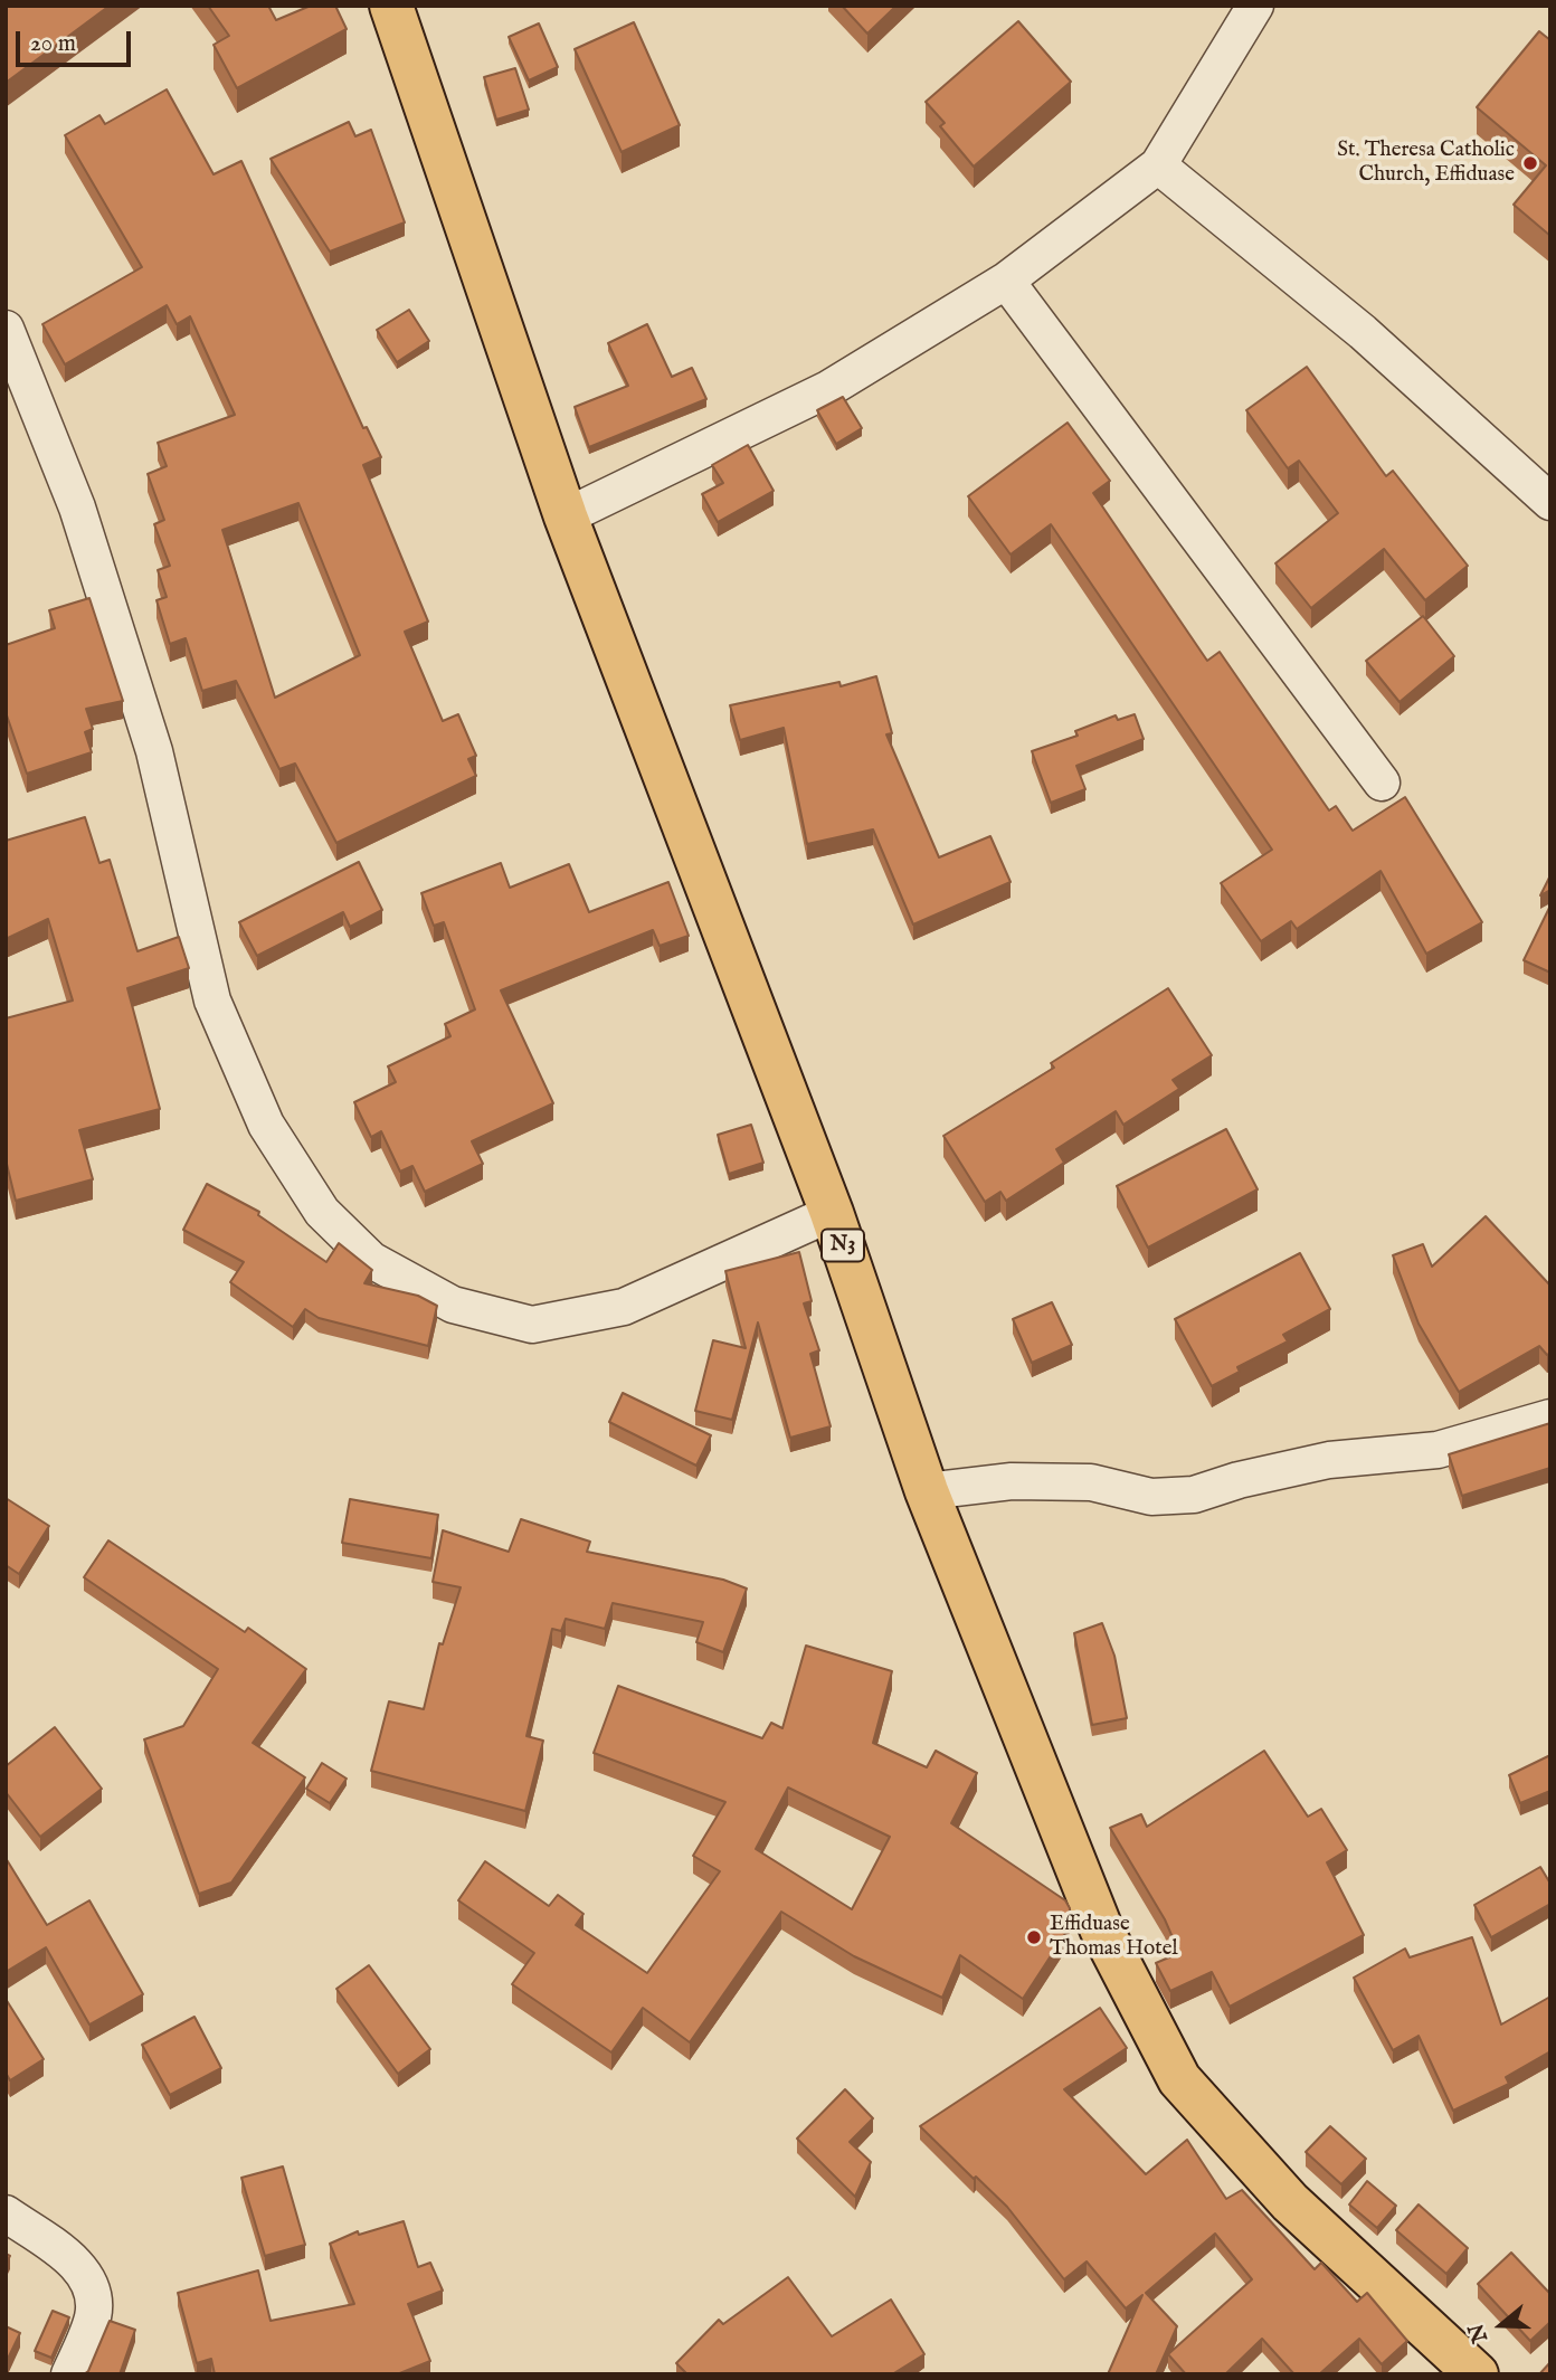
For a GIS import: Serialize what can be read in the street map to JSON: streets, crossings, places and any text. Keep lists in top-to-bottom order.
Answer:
{
  "streets": {
    "main road": ["N3"]
  },
  "places": ["St. Theresa Catholic Church, Effiduase", "Effiduase Thomas Hotel"],
  "scale_bar": "20 m",
  "north": "left"
}
